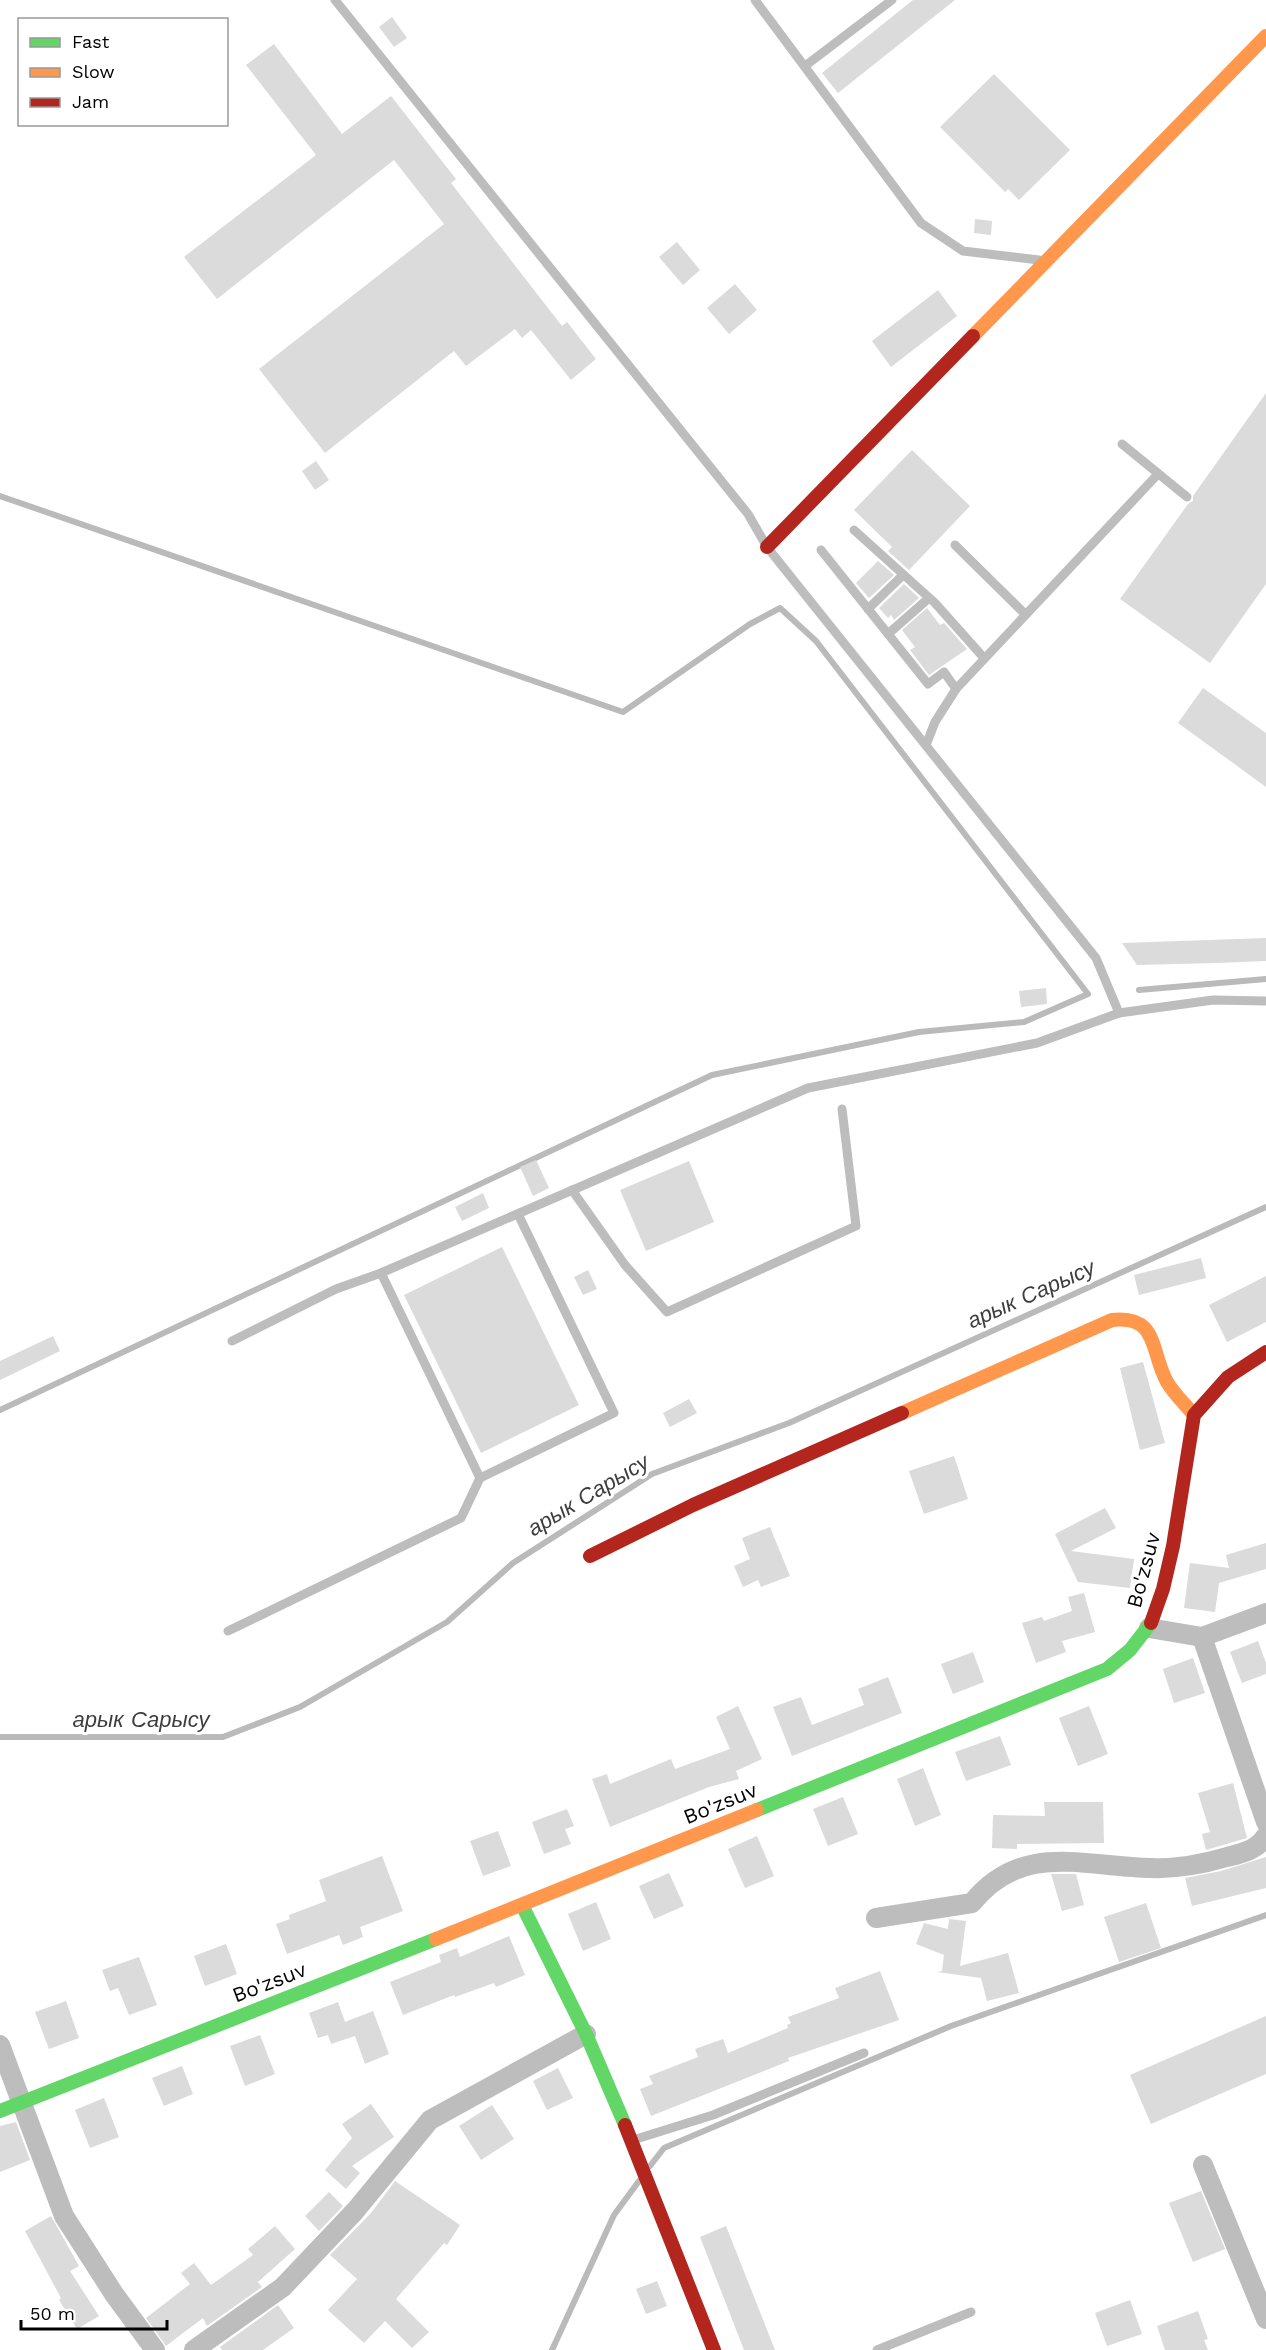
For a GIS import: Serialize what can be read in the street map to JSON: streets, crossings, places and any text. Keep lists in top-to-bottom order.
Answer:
{
  "streets": {
    "street": ["Bo'zsuv"]
  },
  "water": ["арык Сарысу"],
  "legend": ["Fast", "Slow", "Jam"],
  "scale_bar": "50 m"
}
